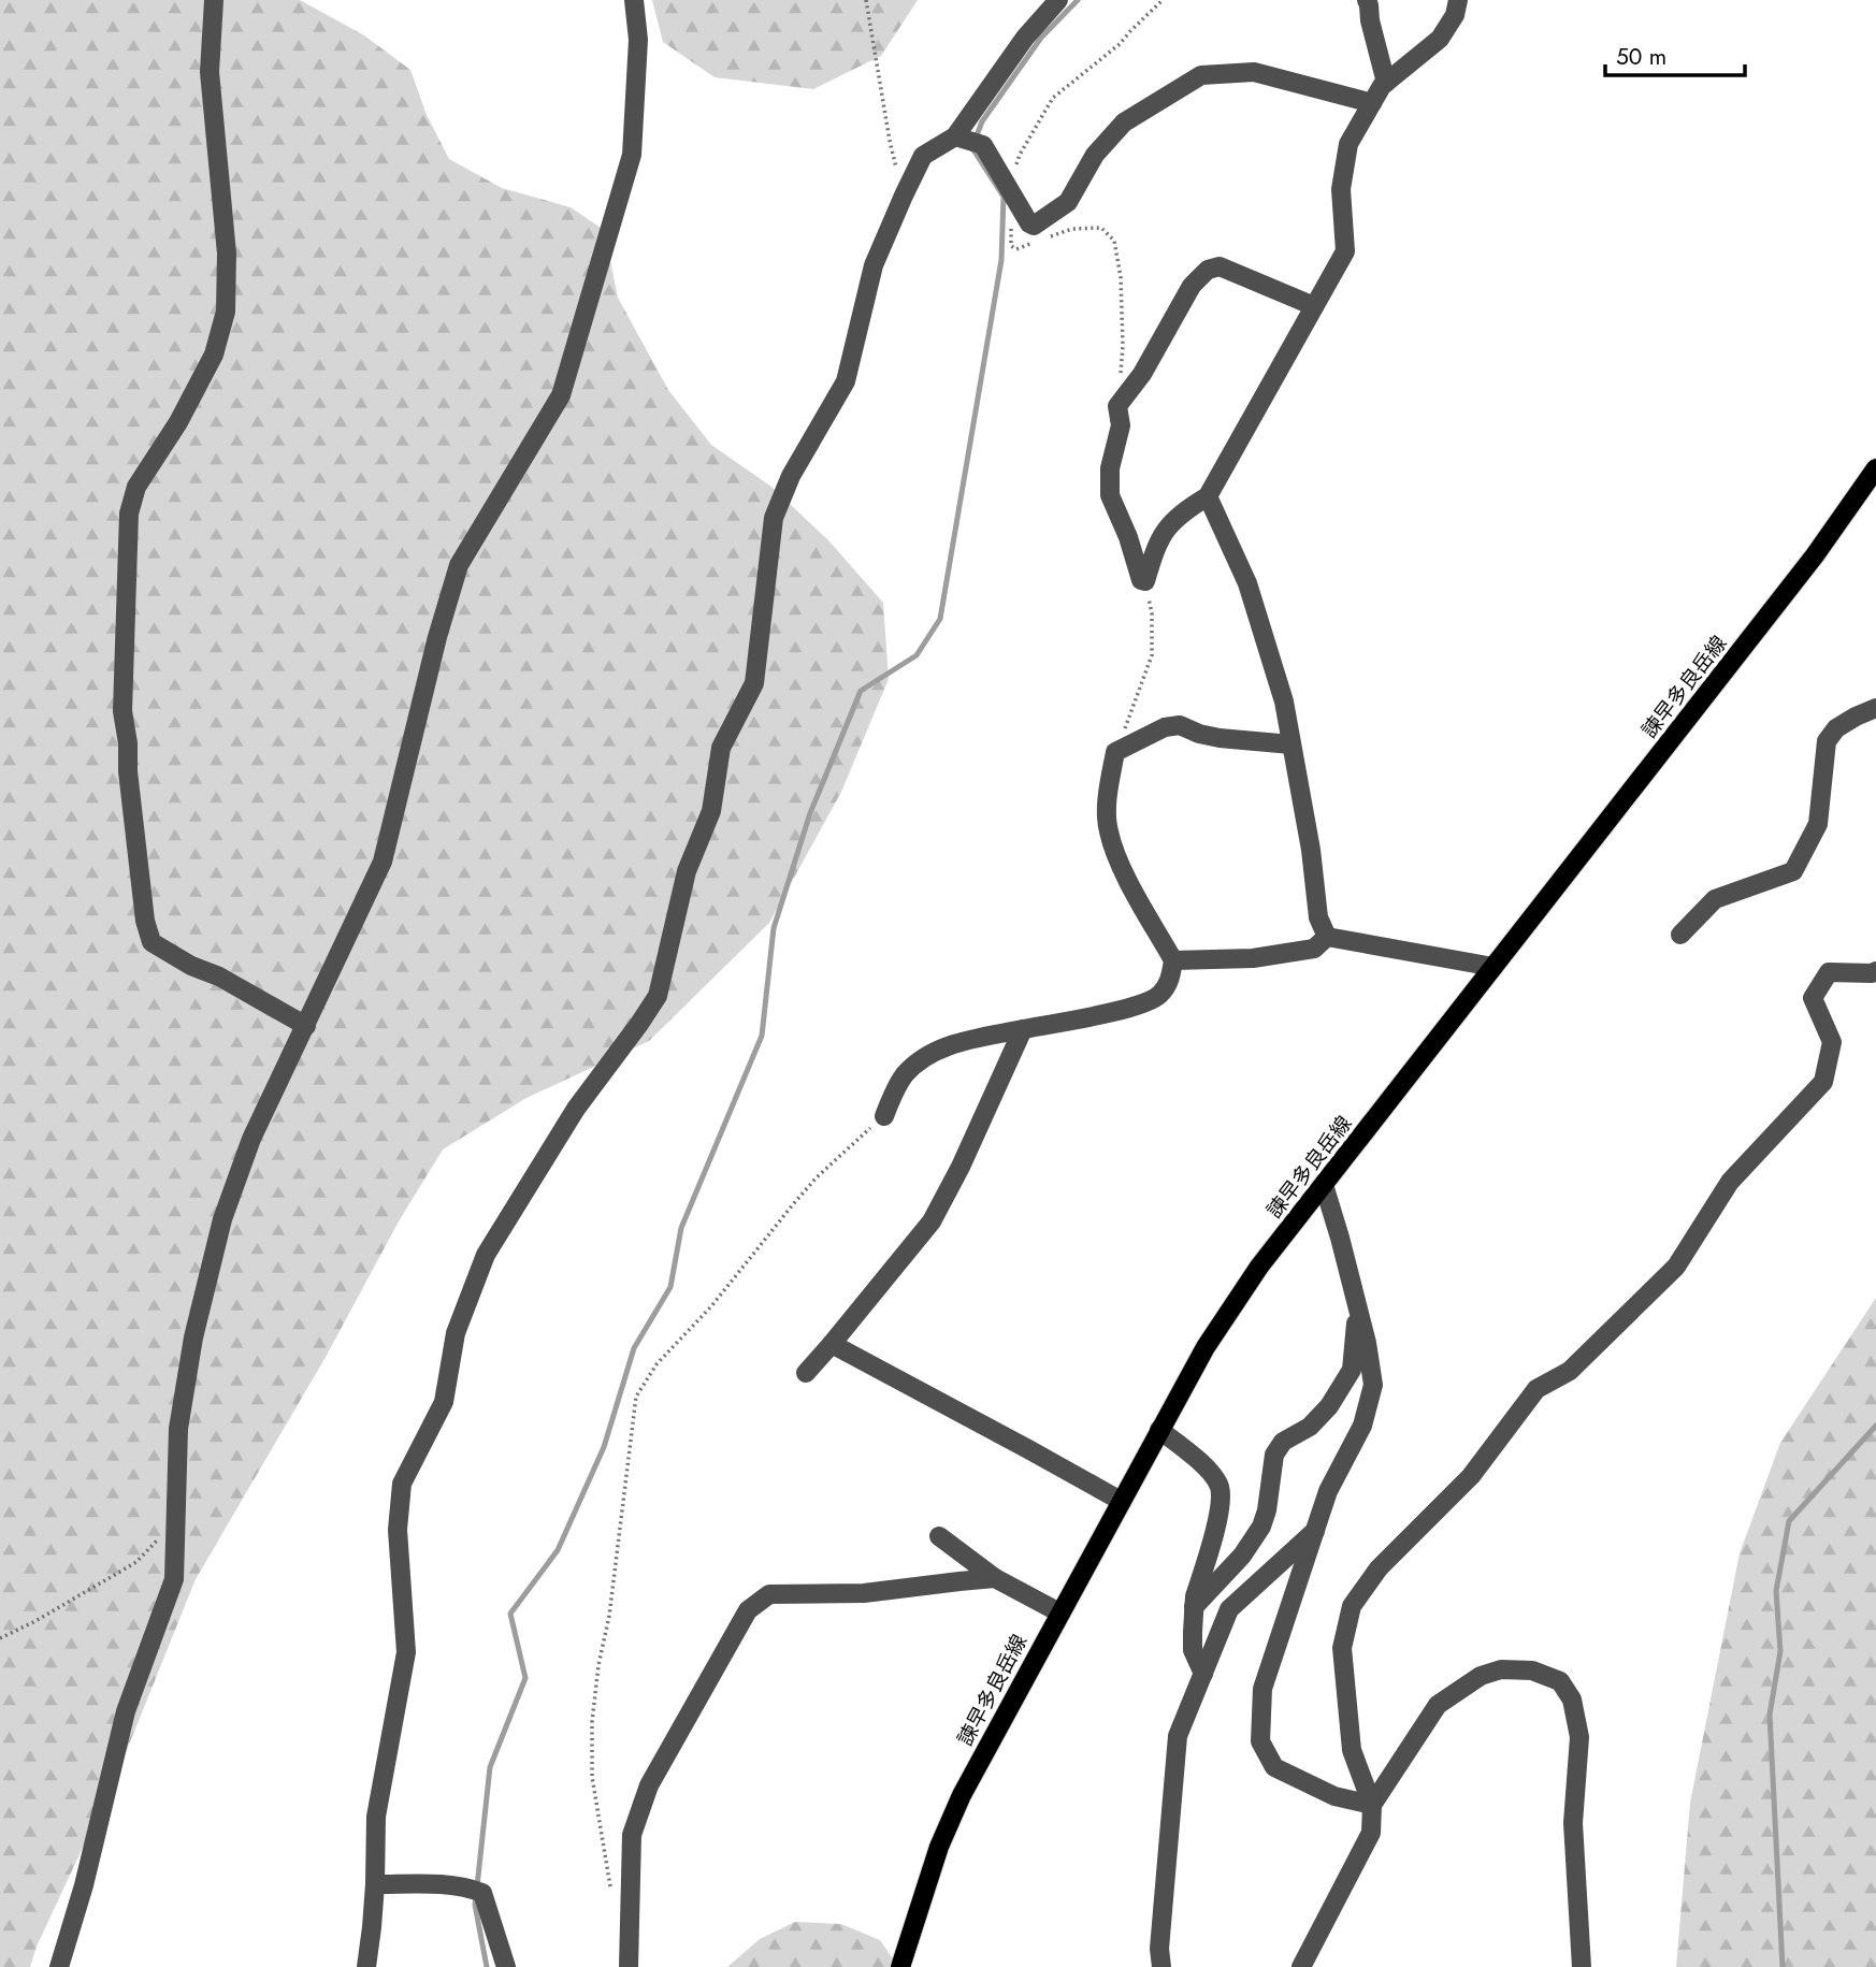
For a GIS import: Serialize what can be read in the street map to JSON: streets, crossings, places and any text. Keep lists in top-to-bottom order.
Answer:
{
  "streets": {
    "main road": ["諫早多良岳線"]
  },
  "scale_bar": "50 m"
}
